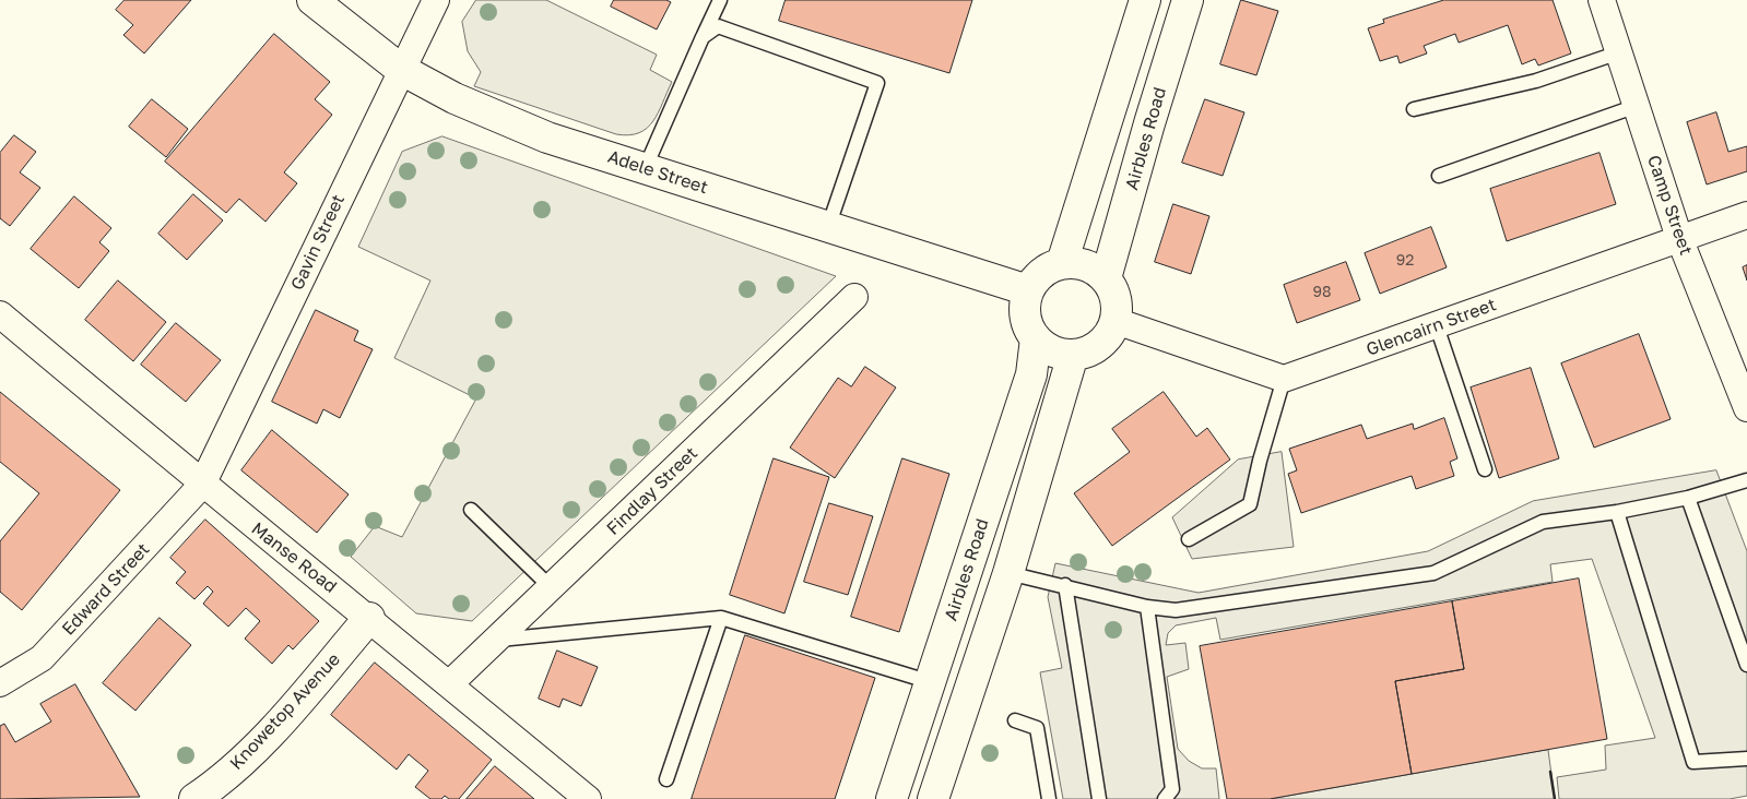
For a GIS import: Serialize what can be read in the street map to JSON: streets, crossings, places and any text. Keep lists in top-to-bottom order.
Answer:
{
  "streets": {
    "main road": ["Airbles Road", "Adele Street", "Knowetop Avenue"],
    "street": [
      "Camp Street",
      "Gavin Street",
      "Glencairn Street",
      "Findlay Street",
      "Manse Road",
      "Edward Street"
    ]
  },
  "crossings": [
    ["Airbles Road", "Adele Street"],
    ["Adele Street", "Gavin Street"],
    ["Camp Street", "Glencairn Street"],
    ["Gavin Street", "Manse Road"],
    ["Gavin Street", "Edward Street"],
    ["Findlay Street", "Manse Road"],
    ["Manse Road", "Edward Street"],
    ["Manse Road", "Knowetop Avenue"]
  ],
  "house_numbers": ["92", "98"]
}
